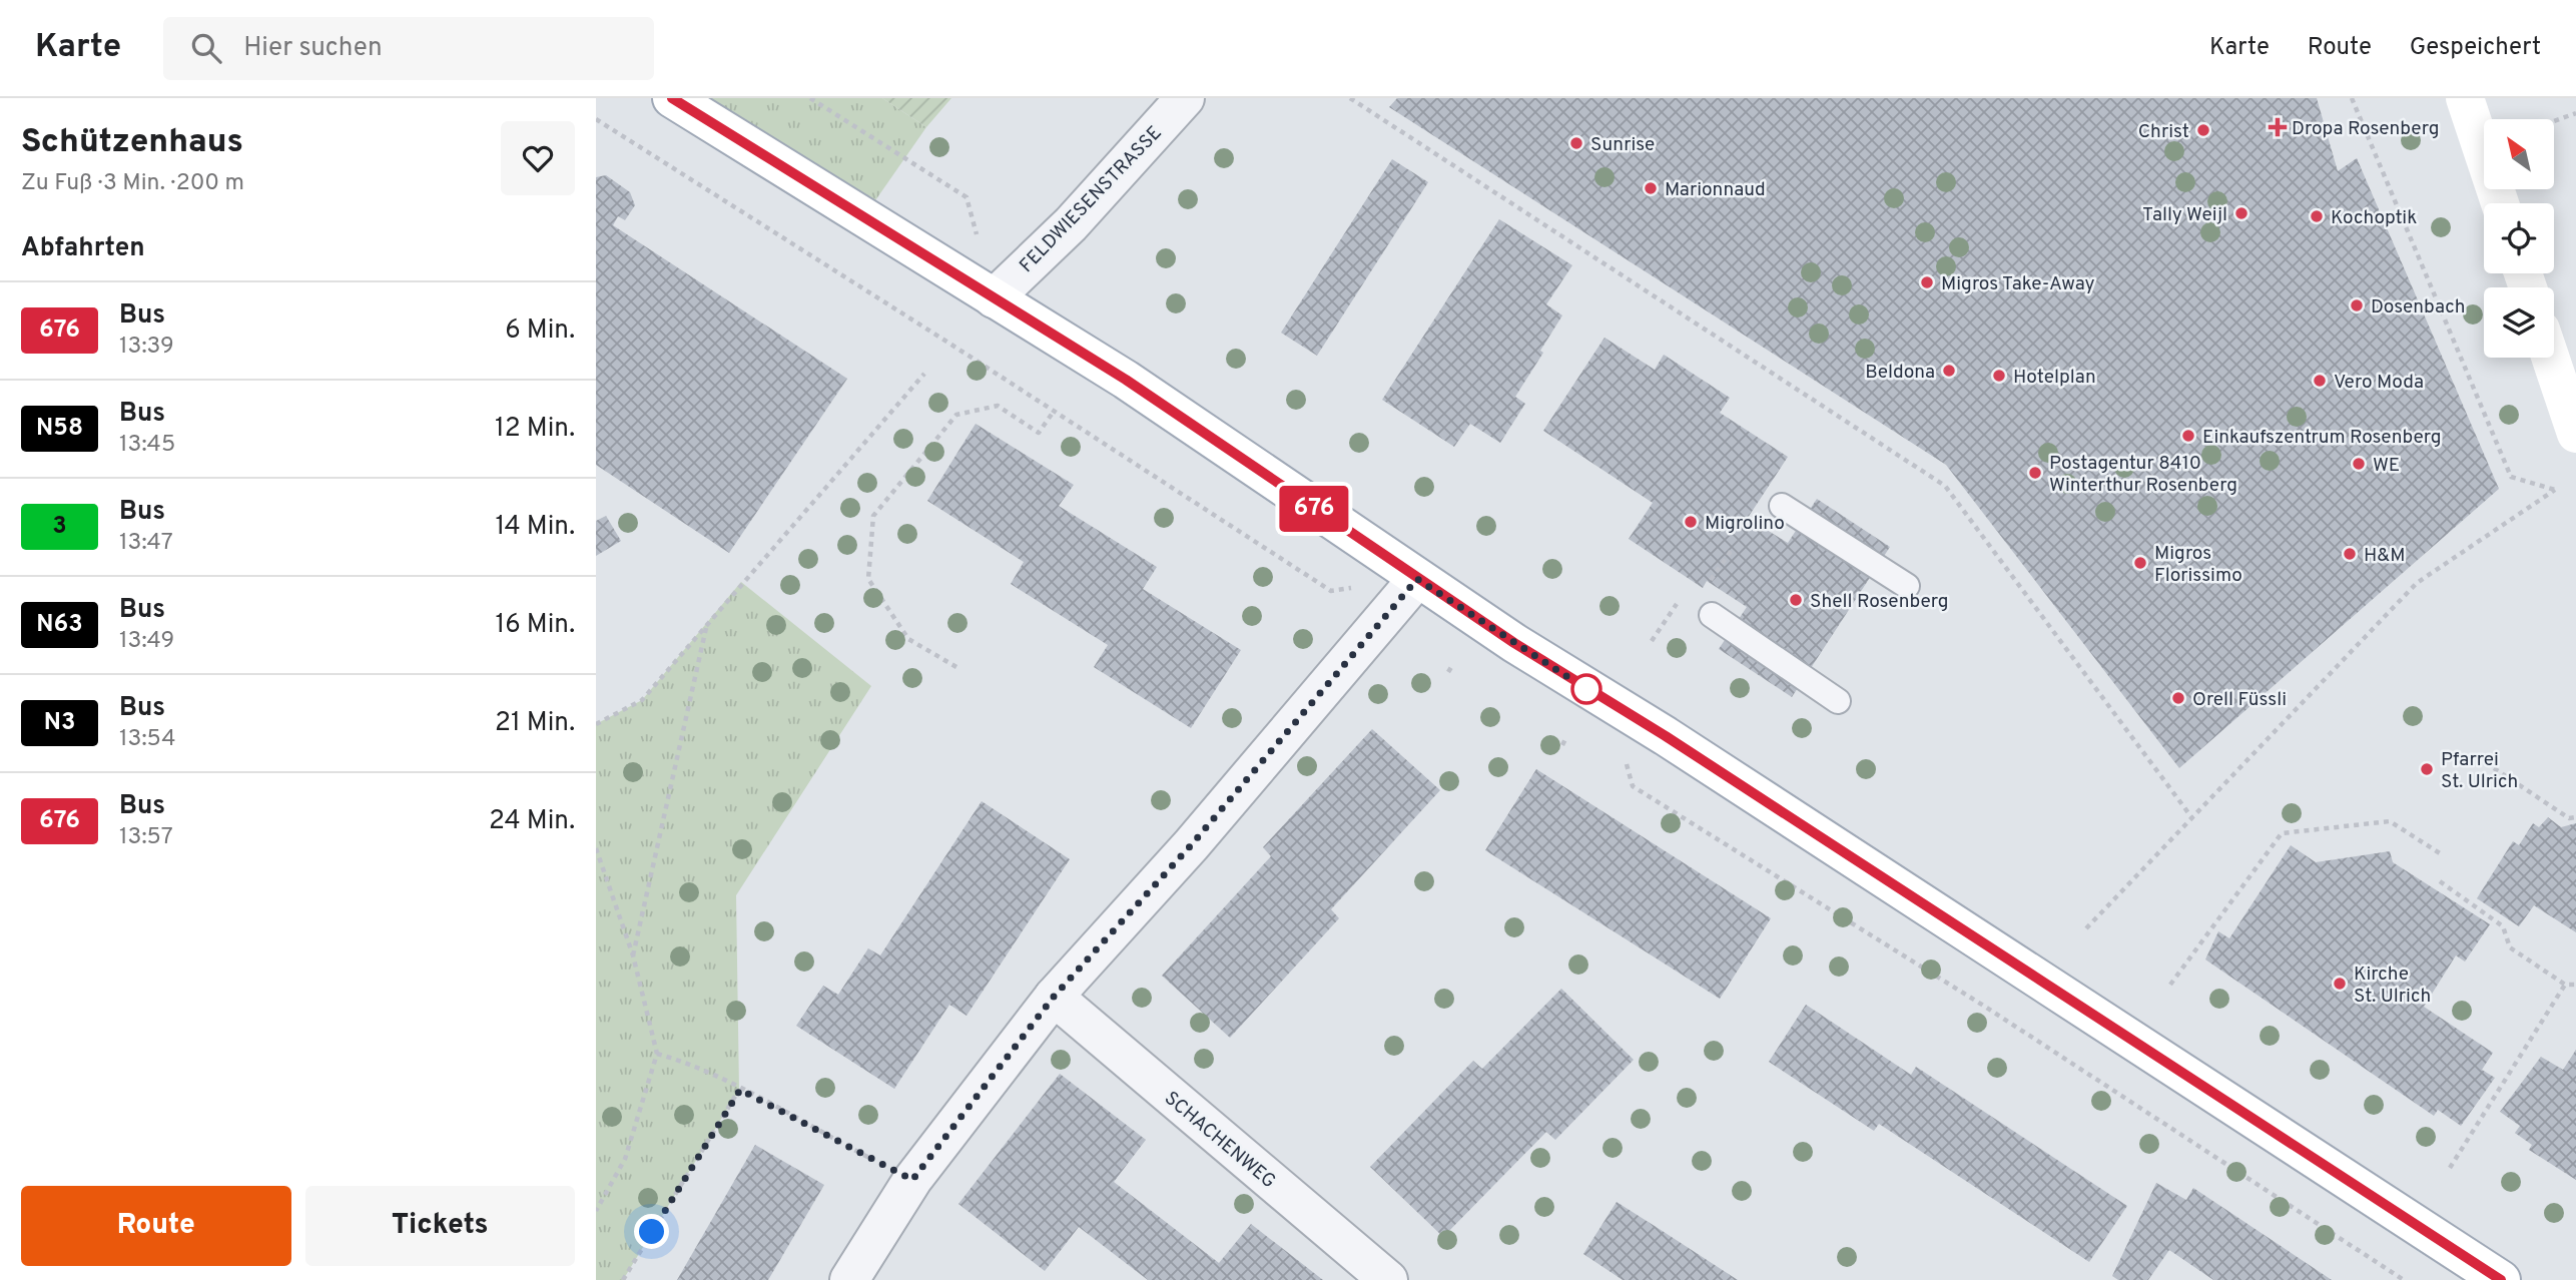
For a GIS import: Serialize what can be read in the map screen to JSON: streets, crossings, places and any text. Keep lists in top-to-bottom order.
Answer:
{
  "streets": {
    "street": ["FELDWIESENSTRASSE", "SCHACHENWEG"]
  },
  "places": {
    "health": ["Dropa Rosenberg"],
    "other": [
      "Christ",
      "Sunrise",
      "Marionnaud",
      "Tally Weijl",
      "Kochoptik",
      "Migros Take-Away",
      "Dosenbach",
      "Beldona",
      "Hotelplan",
      "Vero Moda",
      "Einkaufszentrum Rosenberg",
      "WE",
      "Postagentur 8410 Winterthur Rosenberg",
      "Migrolino",
      "H&M",
      "Migros Florissimo",
      "Shell Rosenberg",
      "Orell Füssli",
      "Pfarrei St. Ulrich",
      "Kirche St. Ulrich"
    ]
  },
  "lines": ["bus line 676"],
  "north": "top left",
  "page": {
    "header": "Karte",
    "search": "Hier suchen",
    "nav": ["Karte", "Route", "Gespeichert"],
    "heading": [
      ["Schützenhaus", "Zu Fuß · 3 Min. · 200 m"],
      "Abfahrten"
    ],
    "on_map": "676",
    "list": [
      {
        "mark": "676",
        "name": "Bus",
        "note": "13:39",
        "value": "6 Min."
      },
      {
        "mark": "N58",
        "name": "Bus",
        "note": "13:45",
        "value": "12 Min."
      },
      {
        "mark": "3",
        "name": "Bus",
        "note": "13:47",
        "value": "14 Min."
      },
      {
        "mark": "N63",
        "name": "Bus",
        "note": "13:49",
        "value": "16 Min."
      },
      {
        "mark": "N3",
        "name": "Bus",
        "note": "13:54",
        "value": "21 Min."
      },
      {
        "mark": "676",
        "name": "Bus",
        "note": "13:57",
        "value": "24 Min."
      }
    ],
    "buttons": ["Route", "Tickets"]
  }
}
